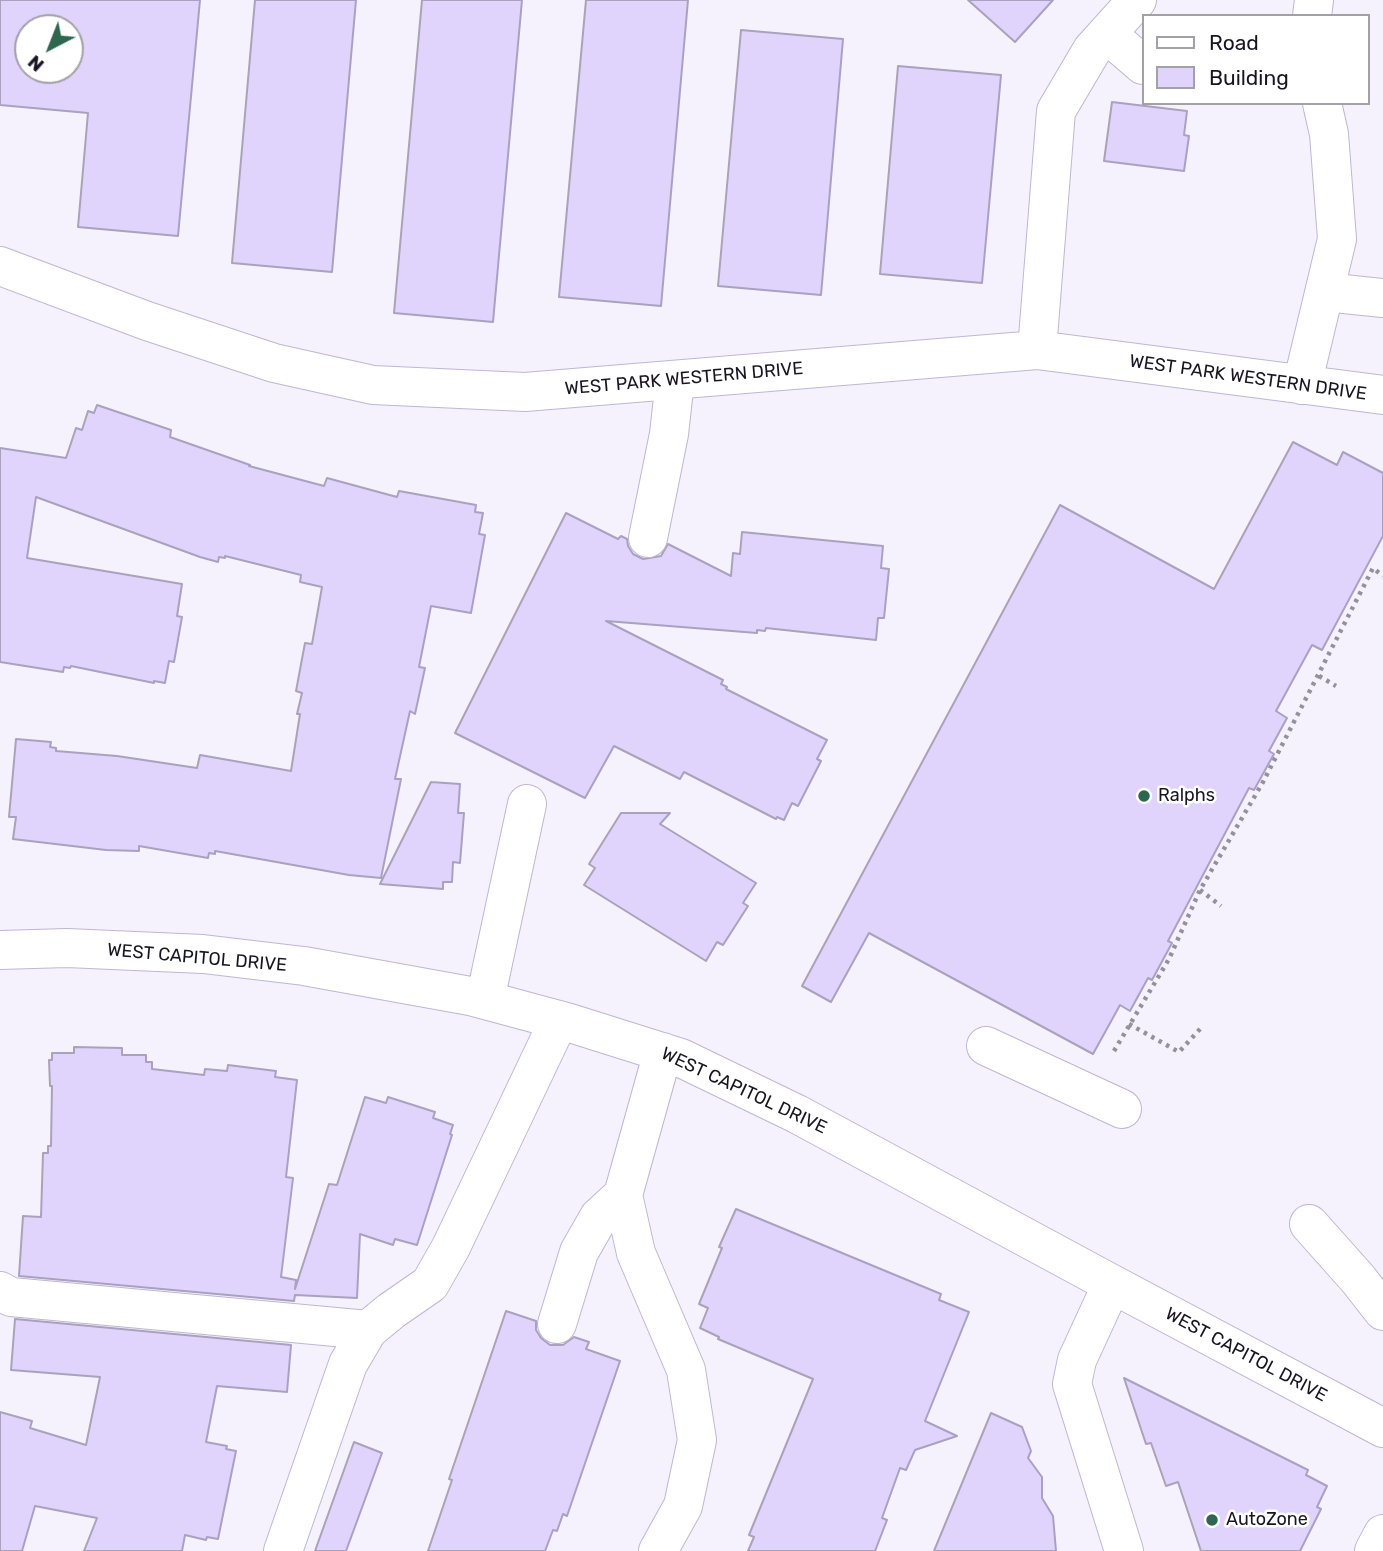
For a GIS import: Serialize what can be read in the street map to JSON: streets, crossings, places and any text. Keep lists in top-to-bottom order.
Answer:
{
  "streets": {
    "street": ["WEST PARK WESTERN DRIVE", "WEST CAPITOL DRIVE"]
  },
  "places": ["Ralphs", "AutoZone"],
  "legend": ["Road", "Building"],
  "north": "bottom left"
}
